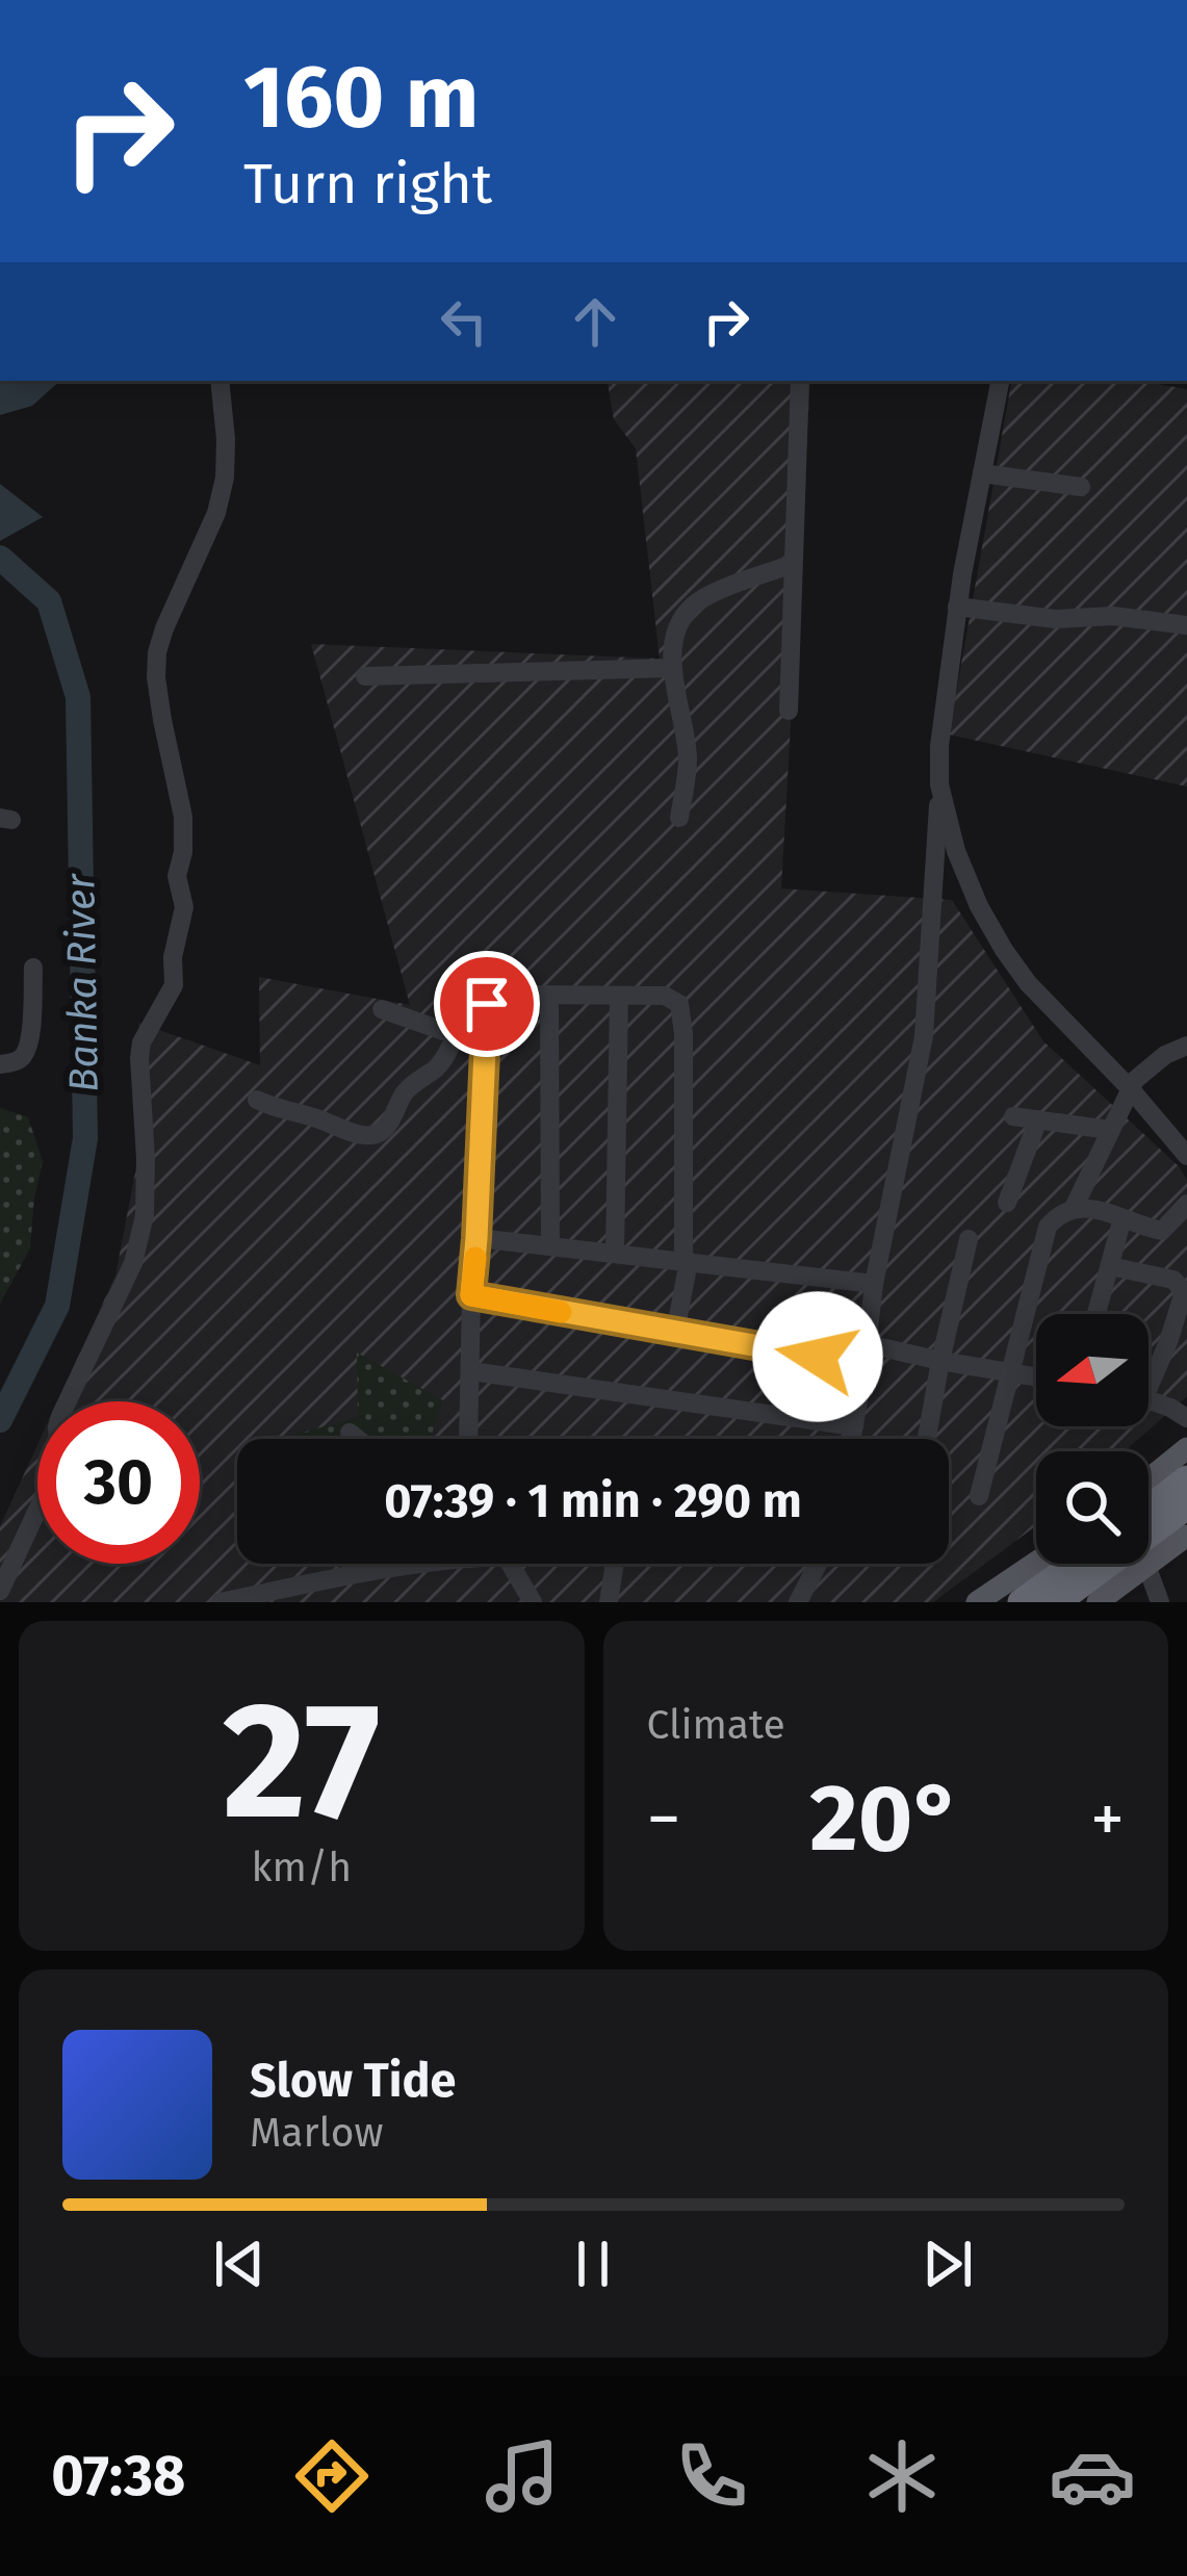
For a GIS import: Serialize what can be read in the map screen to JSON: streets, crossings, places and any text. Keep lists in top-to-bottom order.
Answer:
{
  "water": ["Banka River"],
  "north": "left",
  "page": {
    "turn": ["160 m", "Turn right"],
    "limit": "30",
    "trip": "07:39 · 1 min · 290 m",
    "tile": [
      ["27", "km/h"],
      "Climate"
    ],
    "heat": ["−", "20°", "+"],
    "song": ["Slow Tide", "Marlow"],
    "tabs": "07:38"
  }
}
